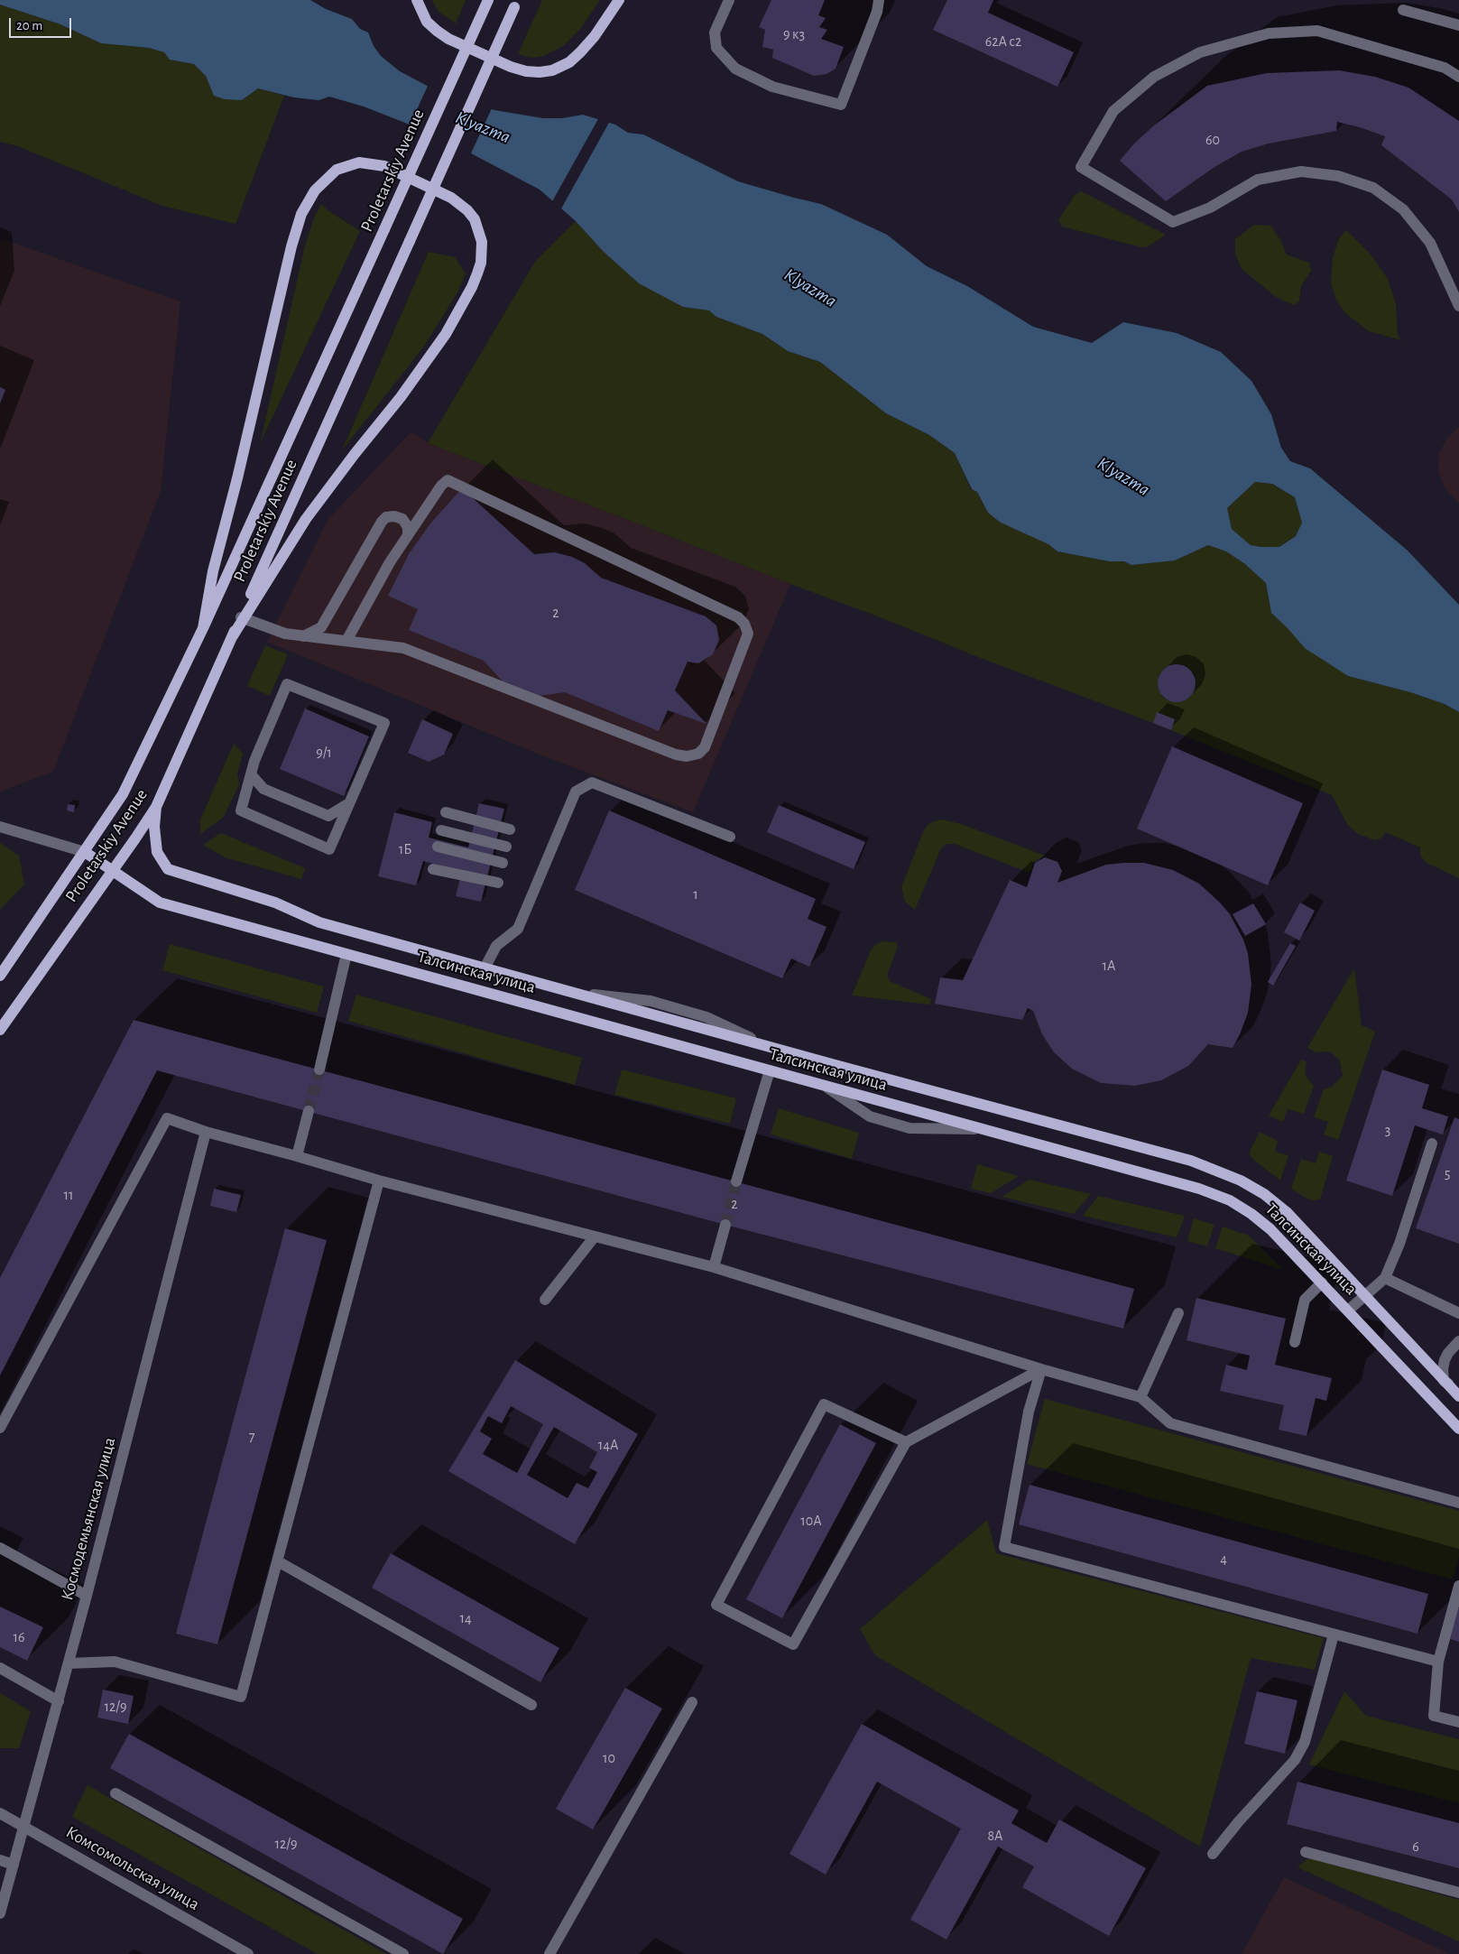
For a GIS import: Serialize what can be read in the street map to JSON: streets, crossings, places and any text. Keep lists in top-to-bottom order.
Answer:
{
  "streets": {
    "main road": ["Proletarskiy Avenue", "Талсинская улица"],
    "street": ["Космодемьянская улица", "Комсомольская улица"]
  },
  "crossings": [
    ["Proletarskiy Avenue", "Талсинская улица"],
    ["Космодемьянская улица", "Комсомольская улица"]
  ],
  "water": ["Klyazma"],
  "house_numbers": [
    "9 к3",
    "62А с2",
    "60",
    "2",
    "9/1",
    "1Б",
    "1",
    "1А",
    "3",
    "5",
    "11",
    "2",
    "7",
    "14А",
    "10А",
    "4",
    "14",
    "16",
    "12/9",
    "10",
    "8А",
    "12/9",
    "6"
  ],
  "scale_bar": "20 m"
}
